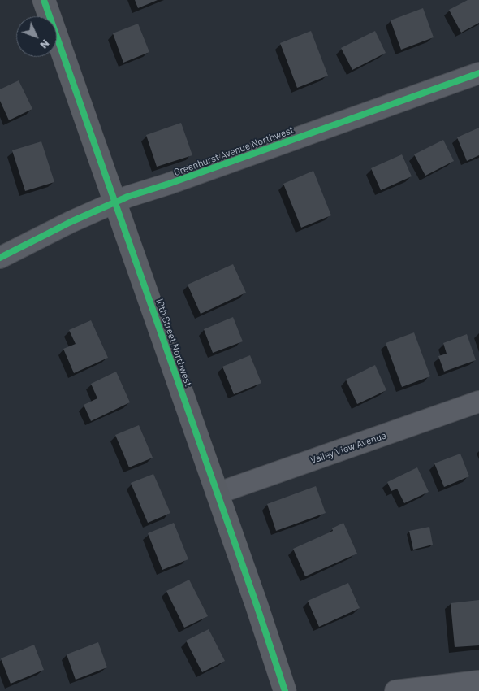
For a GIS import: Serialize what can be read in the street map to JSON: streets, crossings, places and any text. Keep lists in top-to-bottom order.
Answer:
{
  "streets": {
    "main road": ["10th Street Northwest"],
    "street": ["Greenhurst Avenue Northwest", "Valley View Avenue"]
  },
  "crossings": [
    ["Greenhurst Avenue Northwest", "10th Street Northwest"],
    ["10th Street Northwest", "Valley View Avenue"]
  ],
  "north": "bottom right"
}
